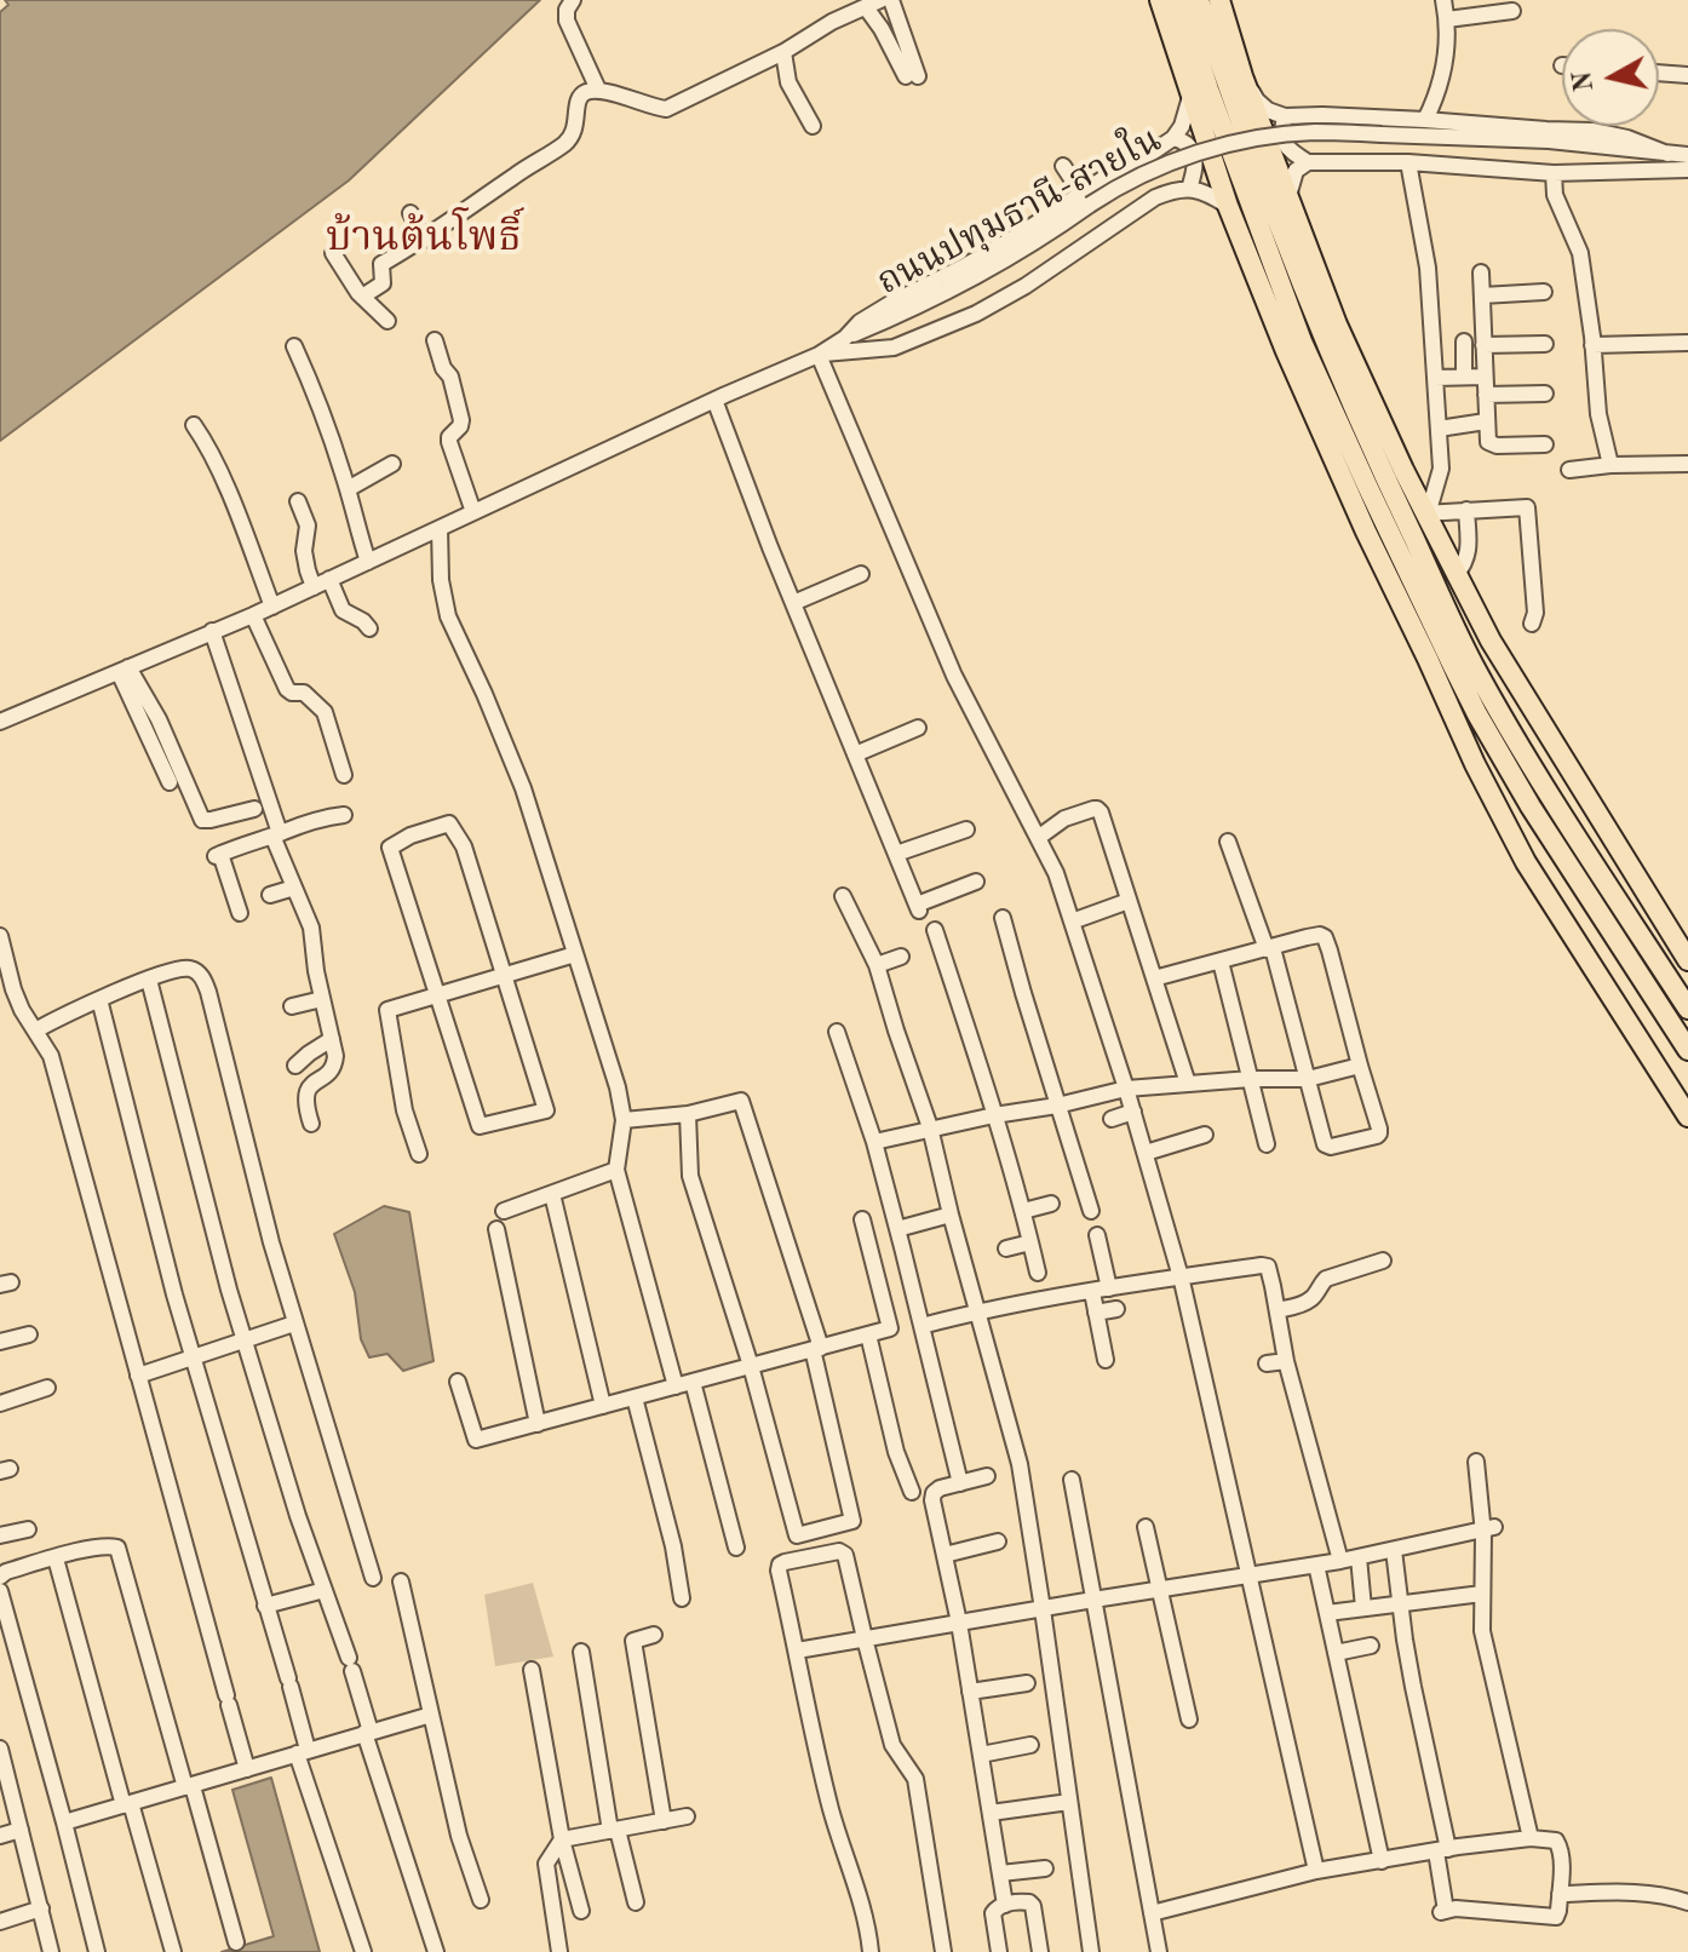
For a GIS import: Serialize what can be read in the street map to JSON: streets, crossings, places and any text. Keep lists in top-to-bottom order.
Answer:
{
  "streets": {
    "street": ["ถนนปทุมธานี-สายใน"]
  },
  "districts": ["บ้านต้นโพธิ์"],
  "north": "left"
}
